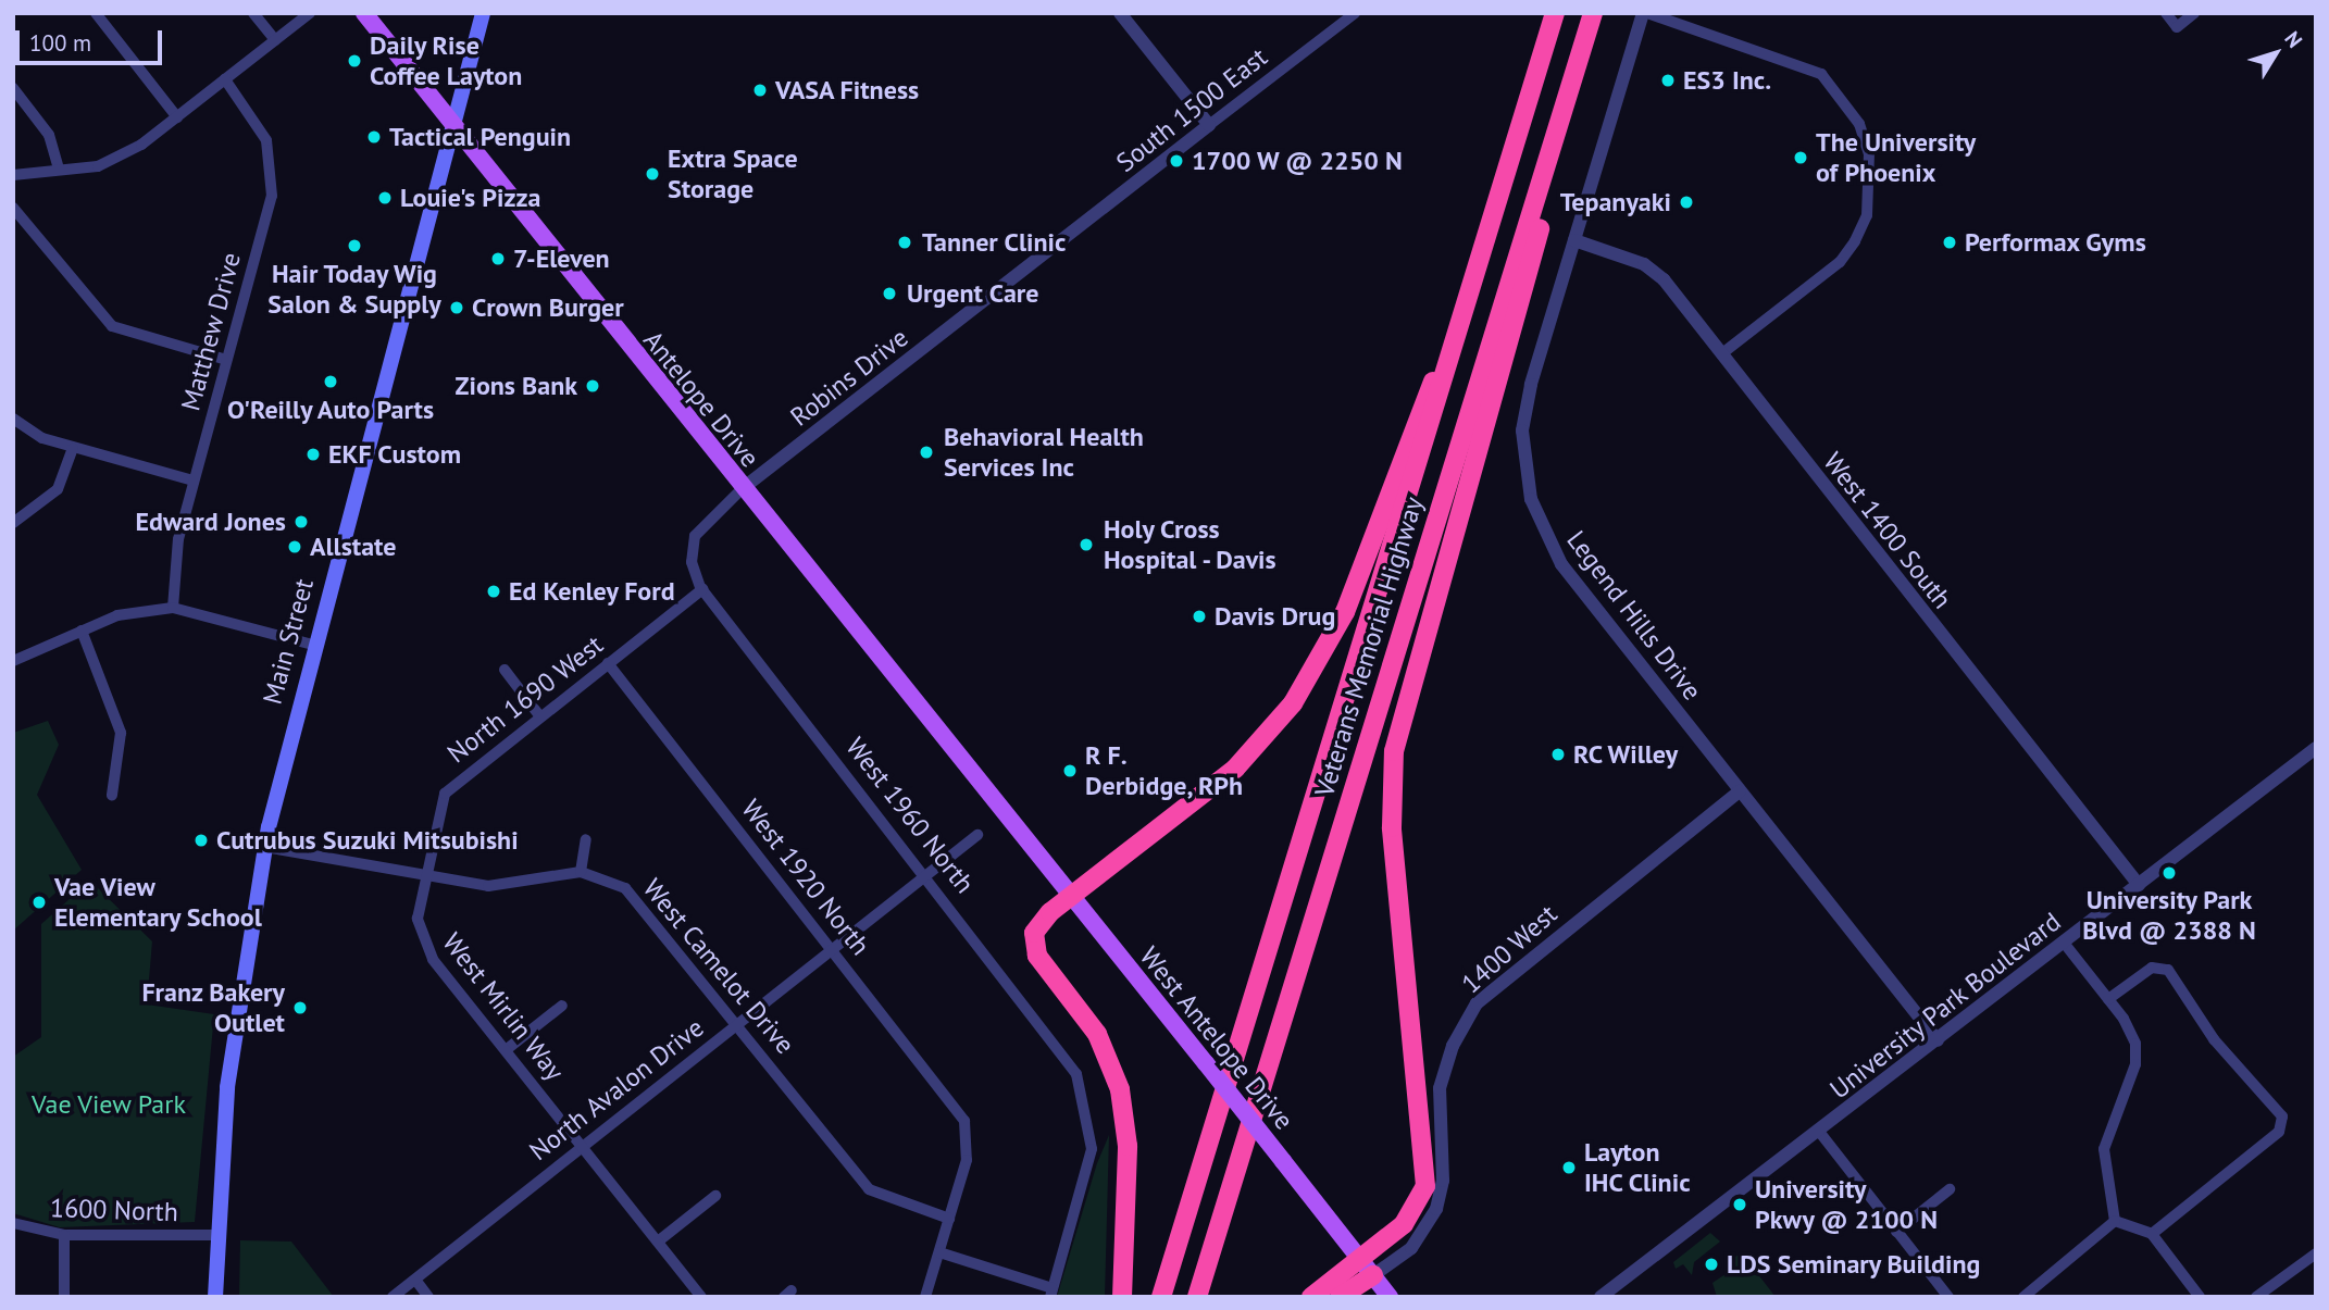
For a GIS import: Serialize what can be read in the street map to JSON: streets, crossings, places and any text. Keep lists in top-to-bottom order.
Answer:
{
  "streets": {
    "highway": ["Veterans Memorial Highway"],
    "main road": ["Antelope Drive", "Main Street", "West Antelope Drive"],
    "street": [
      "South 1500 East",
      "Matthew Drive",
      "Robins Drive",
      "West 1400 South",
      "Legend Hills Drive",
      "North 1690 West",
      "West 1960 North",
      "West 1920 North",
      "1400 West",
      "West Camelot Drive",
      "University Park Boulevard",
      "West Mirlin Way",
      "North Avalon Drive",
      "1600 North"
    ]
  },
  "crossings": [
    ["South 1500 East", "Robins Drive"],
    ["Robins Drive", "Antelope Drive"],
    ["Antelope Drive", "Main Street"],
    ["Antelope Drive", "West Antelope Drive"],
    ["West 1400 South", "Legend Hills Drive"],
    ["West 1400 South", "University Park Boulevard"],
    ["Legend Hills Drive", "1400 West"],
    ["Legend Hills Drive", "University Park Boulevard"],
    ["Main Street", "1600 North"],
    ["North 1690 West", "West 1960 North"],
    ["North 1690 West", "West 1920 North"],
    ["North 1690 West", "West Mirlin Way"],
    ["West 1960 North", "North Avalon Drive"],
    ["West 1920 North", "West Camelot Drive"],
    ["West 1920 North", "North Avalon Drive"],
    ["1400 West", "West Antelope Drive"],
    ["West Camelot Drive", "North Avalon Drive"],
    ["West Mirlin Way", "North Avalon Drive"]
  ],
  "parks": ["Vae View Park"],
  "places": [
    "Daily Rise Coffee Layton",
    "ES3 Inc.",
    "VASA Fitness",
    "Tactical Penguin",
    "The University of Phoenix",
    "1700 W @ 2250 N",
    "Extra Space Storage",
    "Louie's Pizza",
    "Tepanyaki",
    "Tanner Clinic",
    "Performax Gyms",
    "Hair Today Wig Salon & Supply",
    "7-Eleven",
    "Urgent Care",
    "Crown Burger",
    "O'Reilly Auto Parts",
    "Zions Bank",
    "Behavioral Health Services Inc",
    "EKF Custom",
    "Edward Jones",
    "Holy Cross Hospital - Davis",
    "Allstate",
    "Ed Kenley Ford",
    "Davis Drug",
    "RC Willey",
    "R F. Derbidge, RPh",
    "Cutrubus Suzuki Mitsubishi",
    "University Park Blvd @ 2388 N",
    "Vae View Elementary School",
    "Franz Bakery Outlet",
    "Layton IHC Clinic",
    "University Pkwy @ 2100 N",
    "LDS Seminary Building"
  ],
  "scale_bar": "100 m",
  "north": "top right"
}
